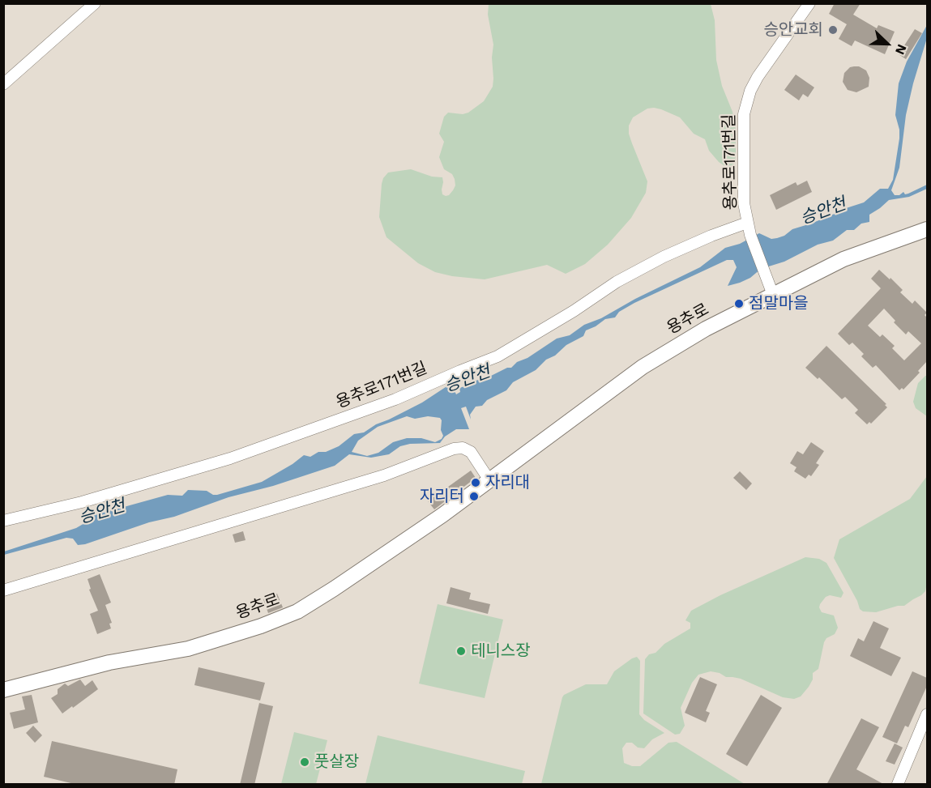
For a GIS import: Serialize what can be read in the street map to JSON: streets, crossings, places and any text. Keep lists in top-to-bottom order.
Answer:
{
  "streets": {
    "street": ["용추로171번길", "용추로"]
  },
  "crossings": [
    ["용추로171번길", "용추로"]
  ],
  "water": ["승안천"],
  "places": [
    "승안교회",
    "점말마을",
    "자리대",
    "자리터",
    "테니스장",
    "풋살장"
  ],
  "north": "bottom right"
}
